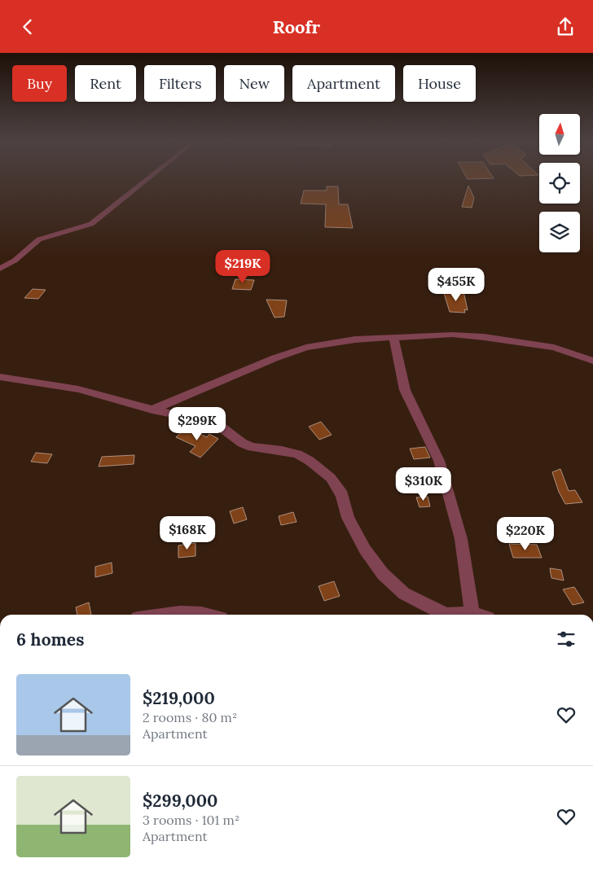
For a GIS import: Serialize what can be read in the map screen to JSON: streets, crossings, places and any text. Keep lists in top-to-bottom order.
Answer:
{
  "north": "top",
  "page": {
    "header": "Roofr",
    "chip": [
      "Buy",
      "Rent",
      "Filters",
      "New",
      "Apartment",
      "House"
    ],
    "price": [
      "$219K",
      "$455K",
      "$299K",
      "$310K",
      "$168K",
      "$220K"
    ],
    "heading": "6 homes",
    "list": [
      {
        "name": "$219,000",
        "note": "2 rooms · 80 m² · Apartment"
      },
      {
        "name": "$299,000",
        "note": "3 rooms · 101 m² · Apartment"
      }
    ]
  }
}
